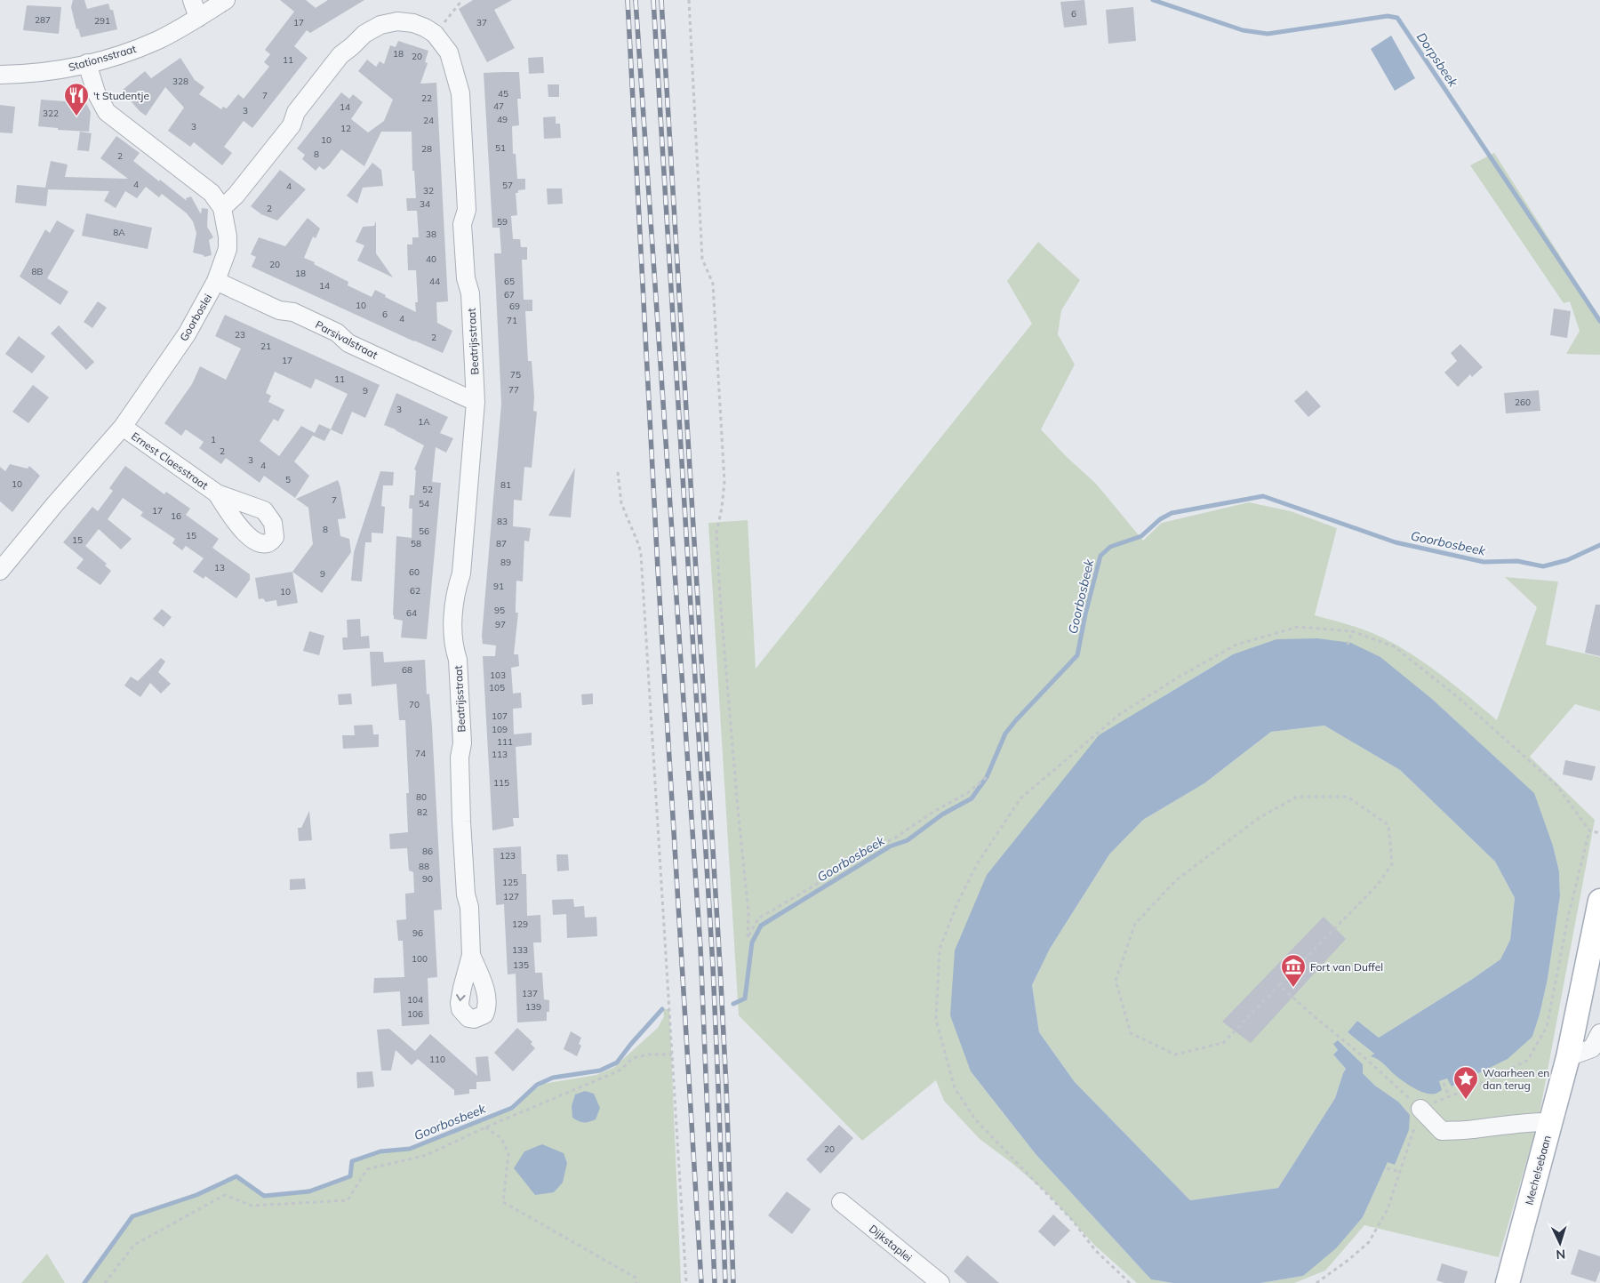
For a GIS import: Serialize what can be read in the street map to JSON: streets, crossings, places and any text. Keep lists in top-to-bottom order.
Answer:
{
  "streets": {
    "main road": ["Mechelsebaan"],
    "street": [
      "Stationsstraat",
      "Goorboslei",
      "Parsivalstraat",
      "Beatrijsstraat",
      "Ernest Claesstraat",
      "Dijkstaplei"
    ]
  },
  "crossings": [
    ["Stationsstraat", "Goorboslei"],
    ["Goorboslei", "Parsivalstraat"],
    ["Goorboslei", "Beatrijsstraat"],
    ["Goorboslei", "Ernest Claesstraat"],
    ["Parsivalstraat", "Beatrijsstraat"]
  ],
  "water": ["Dorpsbeek", "Goorbosbeek"],
  "places": {
    "restaurant": ["'t Studentje"],
    "museum": ["Fort van Duffel"],
    "place": ["Waarheen en dan terug"]
  },
  "house_numbers": [
    "6",
    "287",
    "291",
    "17",
    "37",
    "18",
    "20",
    "11",
    "328",
    "45",
    "7",
    "22",
    "47",
    "14",
    "3",
    "322",
    "49",
    "24",
    "3",
    "12",
    "10",
    "51",
    "28",
    "8",
    "2",
    "4",
    "57",
    "4",
    "32",
    "34",
    "2",
    "59",
    "8A",
    "38",
    "40",
    "20",
    "8B",
    "18",
    "44",
    "65",
    "14",
    "67",
    "10",
    "69",
    "6",
    "4",
    "71",
    "23",
    "2",
    "21",
    "17",
    "75",
    "11",
    "77",
    "9",
    "260",
    "3",
    "1A",
    "1",
    "2",
    "3",
    "4",
    "5",
    "10",
    "81",
    "52",
    "7",
    "54",
    "17",
    "16",
    "83",
    "8",
    "56",
    "15",
    "15",
    "58",
    "87",
    "89",
    "13",
    "60",
    "9",
    "91",
    "62",
    "10",
    "95",
    "64",
    "97",
    "68",
    "103",
    "105",
    "70",
    "107",
    "109",
    "111",
    "74",
    "113",
    "115",
    "80",
    "82",
    "86",
    "123",
    "88",
    "90",
    "125",
    "127",
    "129",
    "96",
    "133",
    "100",
    "135",
    "137",
    "104",
    "139",
    "106",
    "110",
    "20"
  ],
  "north": "bottom"
}
